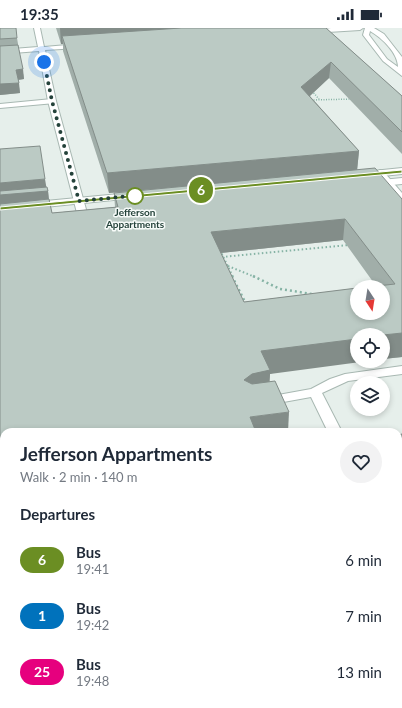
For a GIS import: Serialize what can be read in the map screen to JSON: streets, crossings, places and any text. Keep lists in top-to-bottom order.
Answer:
{
  "places": ["Jefferson Appartments"],
  "lines": ["bus line 6"],
  "north": "bottom",
  "page": {
    "status": "19:35",
    "on_map": "6",
    "heading": [
      ["Jefferson Appartments", "Walk · 2 min · 140 m"],
      "Departures"
    ],
    "list": [
      {
        "mark": "6",
        "name": "Bus",
        "note": "19:41",
        "value": "6 min"
      },
      {
        "mark": "1",
        "name": "Bus",
        "note": "19:42",
        "value": "7 min"
      },
      {
        "mark": "25",
        "name": "Bus",
        "note": "19:48",
        "value": "13 min"
      }
    ]
  }
}
